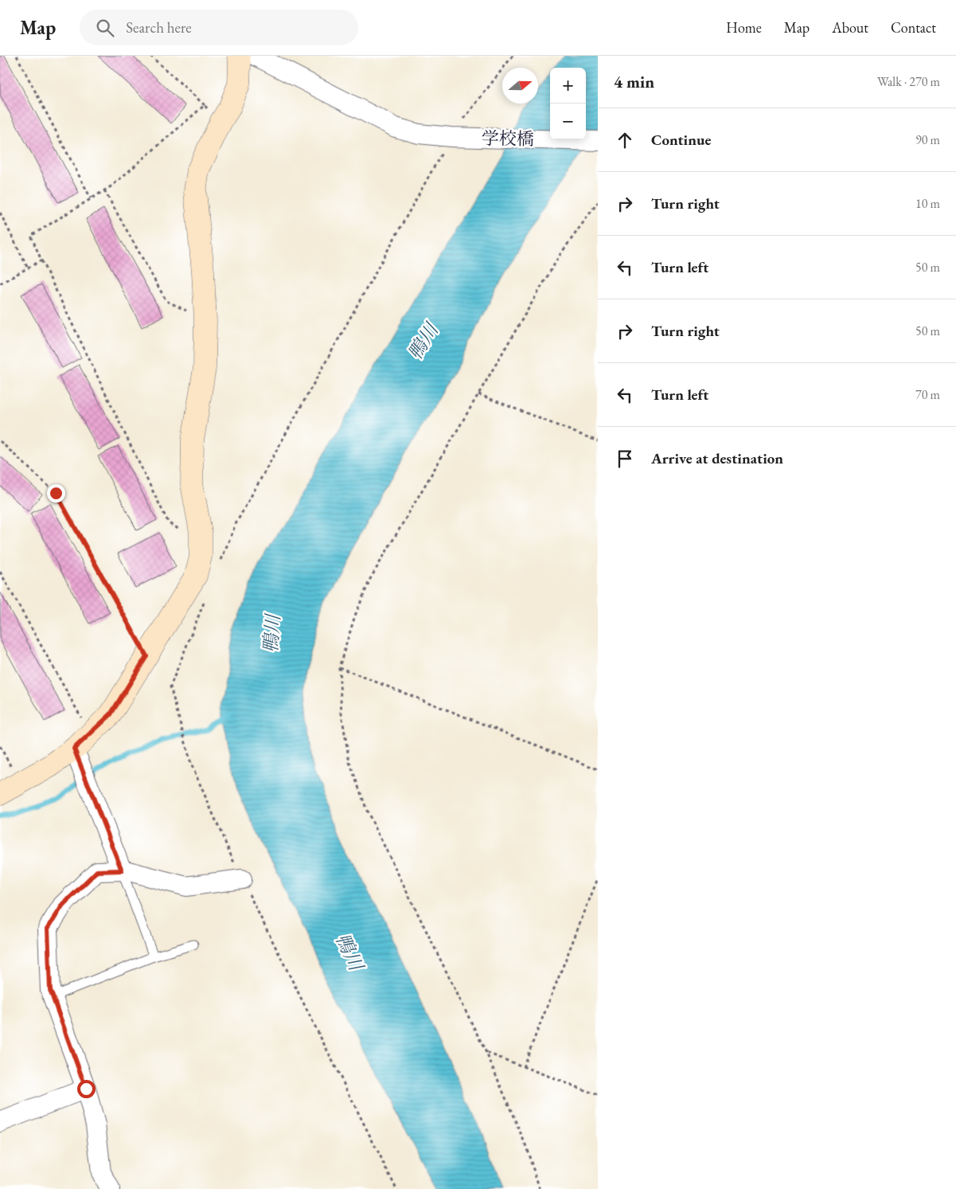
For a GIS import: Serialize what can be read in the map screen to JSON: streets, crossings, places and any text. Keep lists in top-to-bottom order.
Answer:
{
  "streets": {
    "street": ["学校橋"]
  },
  "water": ["鴨川"],
  "north": "right",
  "page": {
    "header": "Map",
    "search": "Search here",
    "nav": [
      "Home",
      "Map",
      "About",
      "Contact"
    ],
    "heading": ["4 min", "Walk · 270 m"],
    "map_buttons": ["+", "−"],
    "list": [
      ["Continue", "90 m"],
      ["Turn right", "10 m"],
      ["Turn left", "50 m"],
      ["Turn right", "50 m"],
      ["Turn left", "70 m"],
      "Arrive at destination"
    ]
  }
}
